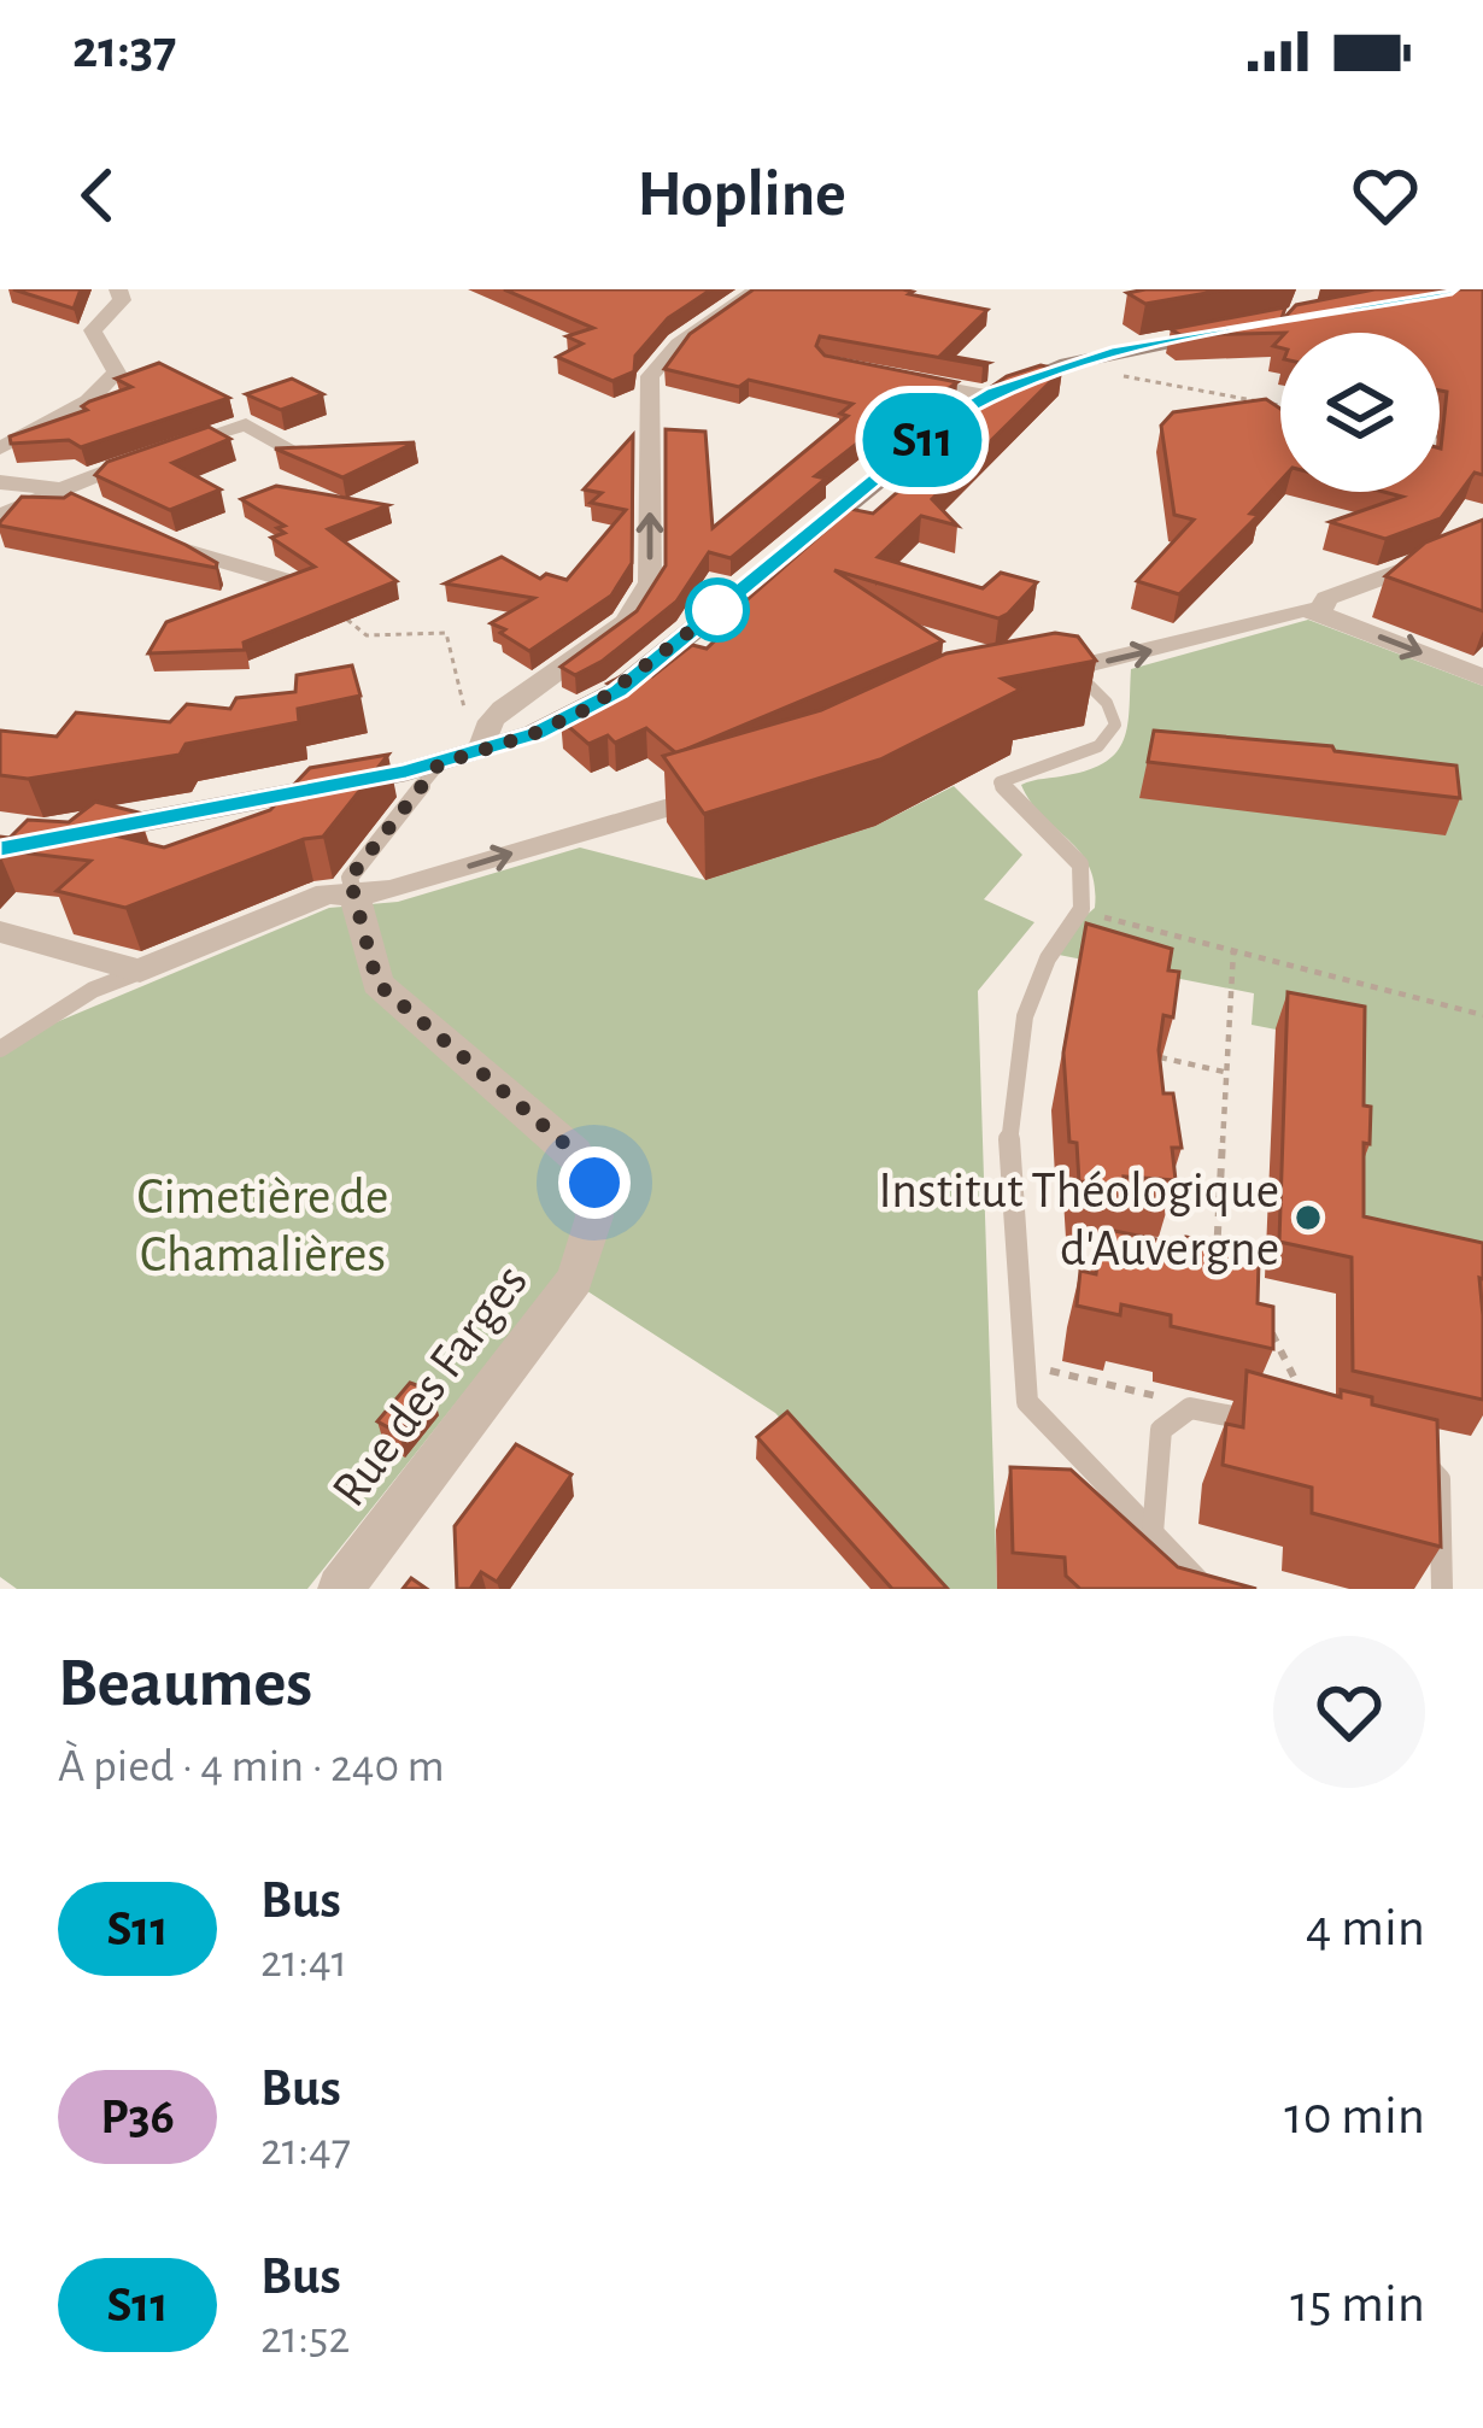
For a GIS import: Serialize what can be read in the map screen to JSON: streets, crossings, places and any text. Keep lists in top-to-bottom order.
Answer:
{
  "streets": {
    "street": ["Rue des Farges"]
  },
  "parks": ["Cimetière de Chamalières"],
  "places": ["Institut Théologique d'Auvergne"],
  "lines": ["bus line S11"],
  "page": {
    "status": "21:37",
    "header": "Hopline",
    "on_map": "S11",
    "heading": ["Beaumes", "À pied · 4 min · 240 m"],
    "list": [
      {
        "mark": "S11",
        "name": "Bus",
        "note": "21:41",
        "value": "4 min"
      },
      {
        "mark": "P36",
        "name": "Bus",
        "note": "21:47",
        "value": "10 min"
      },
      {
        "mark": "S11",
        "name": "Bus",
        "note": "21:52",
        "value": "15 min"
      }
    ]
  }
}
